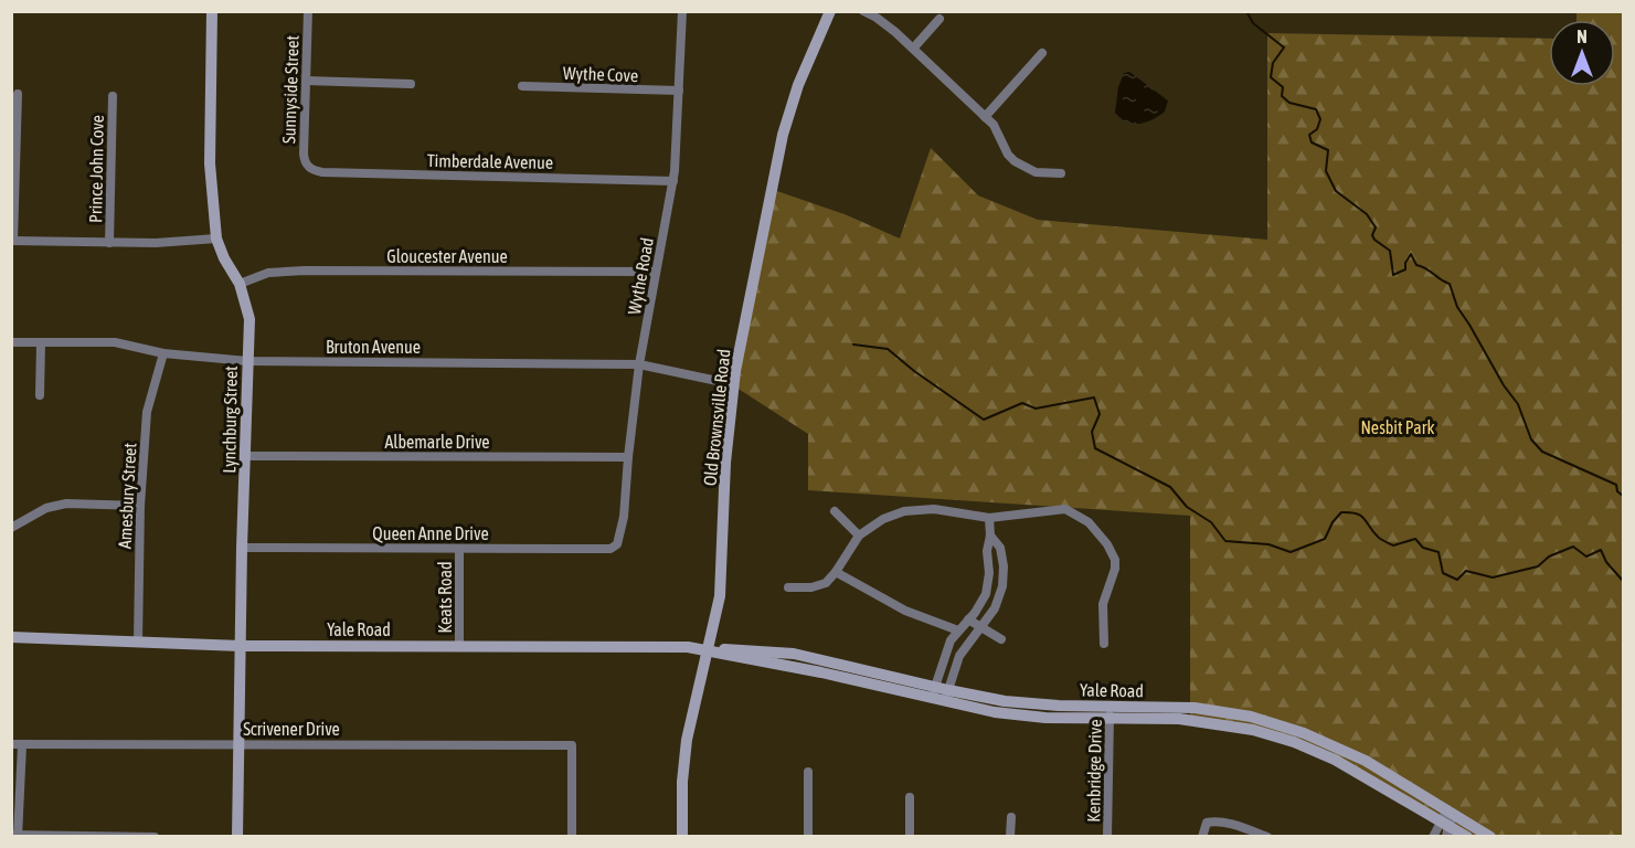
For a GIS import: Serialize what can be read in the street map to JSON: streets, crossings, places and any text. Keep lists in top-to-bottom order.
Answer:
{
  "streets": {
    "main road": ["Old Brownsville Road", "Lynchburg Street", "Yale Road"],
    "street": [
      "Wythe Cove",
      "Sunnyside Street",
      "Timberdale Avenue",
      "Prince John Cove",
      "Gloucester Avenue",
      "Wythe Road",
      "Bruton Avenue",
      "Albemarle Drive",
      "Amesbury Street",
      "Queen Anne Drive",
      "Keats Road",
      "Scrivener Drive",
      "Kenbridge Drive"
    ]
  },
  "crossings": [
    ["Wythe Cove", "Wythe Road"],
    ["Sunnyside Street", "Timberdale Avenue"],
    ["Timberdale Avenue", "Wythe Road"],
    ["Gloucester Avenue", "Wythe Road"],
    ["Gloucester Avenue", "Lynchburg Street"],
    ["Wythe Road", "Bruton Avenue"],
    ["Wythe Road", "Albemarle Drive"],
    ["Wythe Road", "Queen Anne Drive"],
    ["Bruton Avenue", "Old Brownsville Road"],
    ["Bruton Avenue", "Lynchburg Street"],
    ["Bruton Avenue", "Amesbury Street"],
    ["Old Brownsville Road", "Yale Road"],
    ["Lynchburg Street", "Albemarle Drive"],
    ["Lynchburg Street", "Queen Anne Drive"],
    ["Lynchburg Street", "Yale Road"],
    ["Lynchburg Street", "Scrivener Drive"],
    ["Amesbury Street", "Yale Road"],
    ["Queen Anne Drive", "Keats Road"],
    ["Keats Road", "Yale Road"],
    ["Yale Road", "Kenbridge Drive"]
  ],
  "parks": ["Nesbit Park"],
  "north": "top"
}
